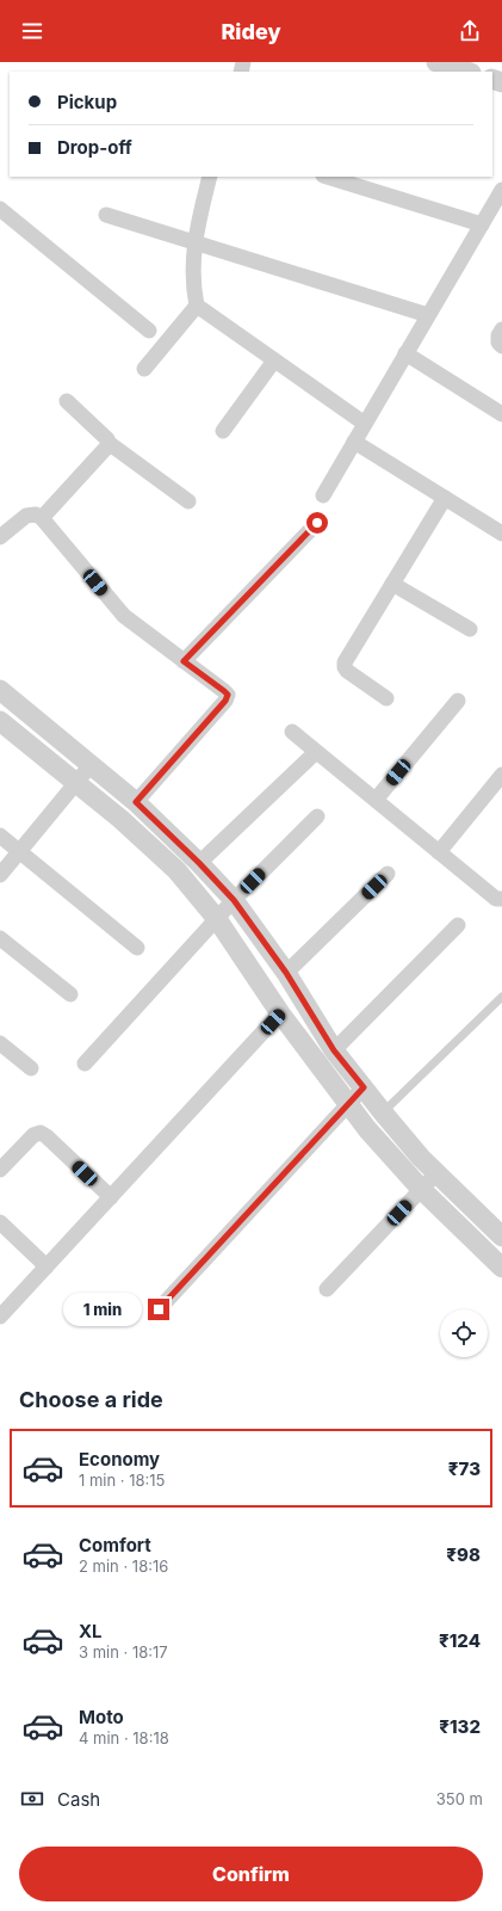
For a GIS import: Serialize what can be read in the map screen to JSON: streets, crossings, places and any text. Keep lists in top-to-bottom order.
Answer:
{
  "page": {
    "header": "Ridey",
    "banner": ["Pickup", "Drop-off"],
    "bubble": "1 min",
    "heading": "Choose a ride",
    "list": [
      {
        "name": "Economy",
        "note": "1 min · 18:15",
        "value": "₹73"
      },
      {
        "name": "Comfort",
        "note": "2 min · 18:16",
        "value": "₹98"
      },
      {
        "name": "XL",
        "note": "3 min · 18:17",
        "value": "₹124"
      },
      {
        "name": "Moto",
        "note": "4 min · 18:18",
        "value": "₹132"
      }
    ],
    "pay": ["Cash", "350 m"],
    "buttons": "Confirm"
  }
}
